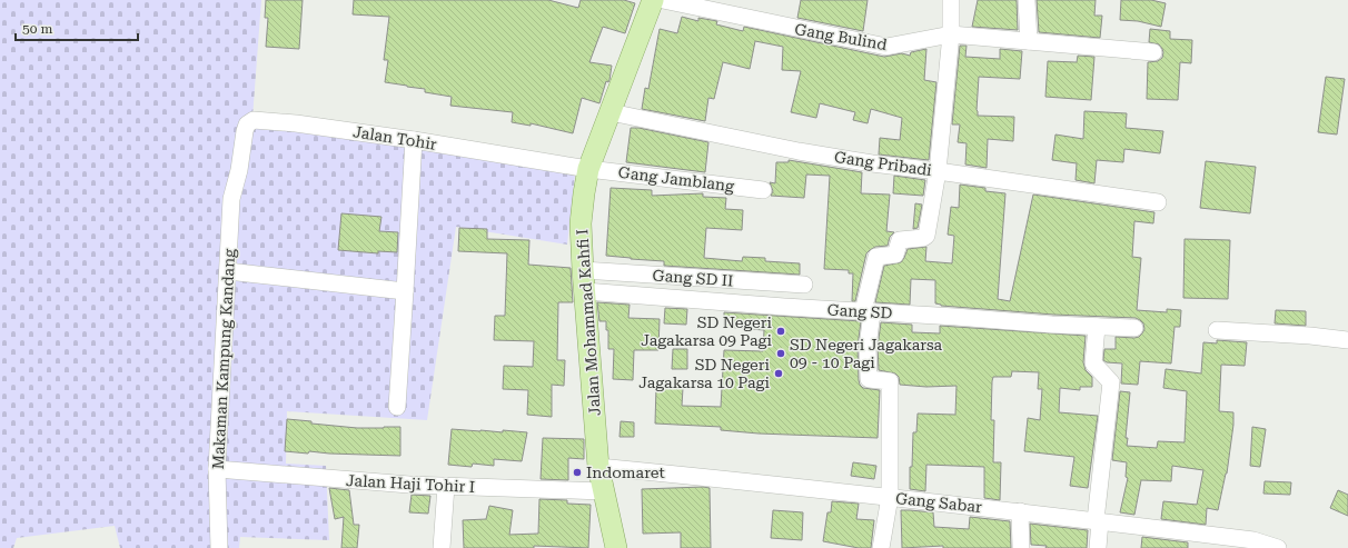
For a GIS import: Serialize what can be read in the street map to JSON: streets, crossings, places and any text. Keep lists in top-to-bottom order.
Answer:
{
  "streets": {
    "main road": ["Jalan Mohammad Kahfi I"],
    "street": [
      "Gang Bulind",
      "Jalan Tohir",
      "Gang Pribadi",
      "Gang Jamblang",
      "Gang SD II",
      "Gang SD",
      "Makaman Kampung Kandang",
      "Jalan Haji Tohir I",
      "Gang Sabar"
    ]
  },
  "crossings": [
    ["Jalan Tohir", "Gang Jamblang"],
    ["Jalan Tohir", "Jalan Mohammad Kahfi I"],
    ["Jalan Tohir", "Makaman Kampung Kandang"],
    ["Gang Pribadi", "Jalan Mohammad Kahfi I"],
    ["Gang Jamblang", "Jalan Mohammad Kahfi I"],
    ["Gang SD II", "Gang SD"],
    ["Gang SD II", "Jalan Mohammad Kahfi I"],
    ["Gang SD", "Jalan Mohammad Kahfi I"],
    ["Jalan Mohammad Kahfi I", "Jalan Haji Tohir I"],
    ["Jalan Mohammad Kahfi I", "Gang Sabar"],
    ["Makaman Kampung Kandang", "Jalan Haji Tohir I"]
  ],
  "places": [
    "SD Negeri Jagakarsa 09 Pagi",
    "SD Negeri Jagakarsa 09 - 10 Pagi",
    "SD Negeri Jagakarsa 10 Pagi",
    "Indomaret"
  ],
  "scale_bar": "50 m"
}
